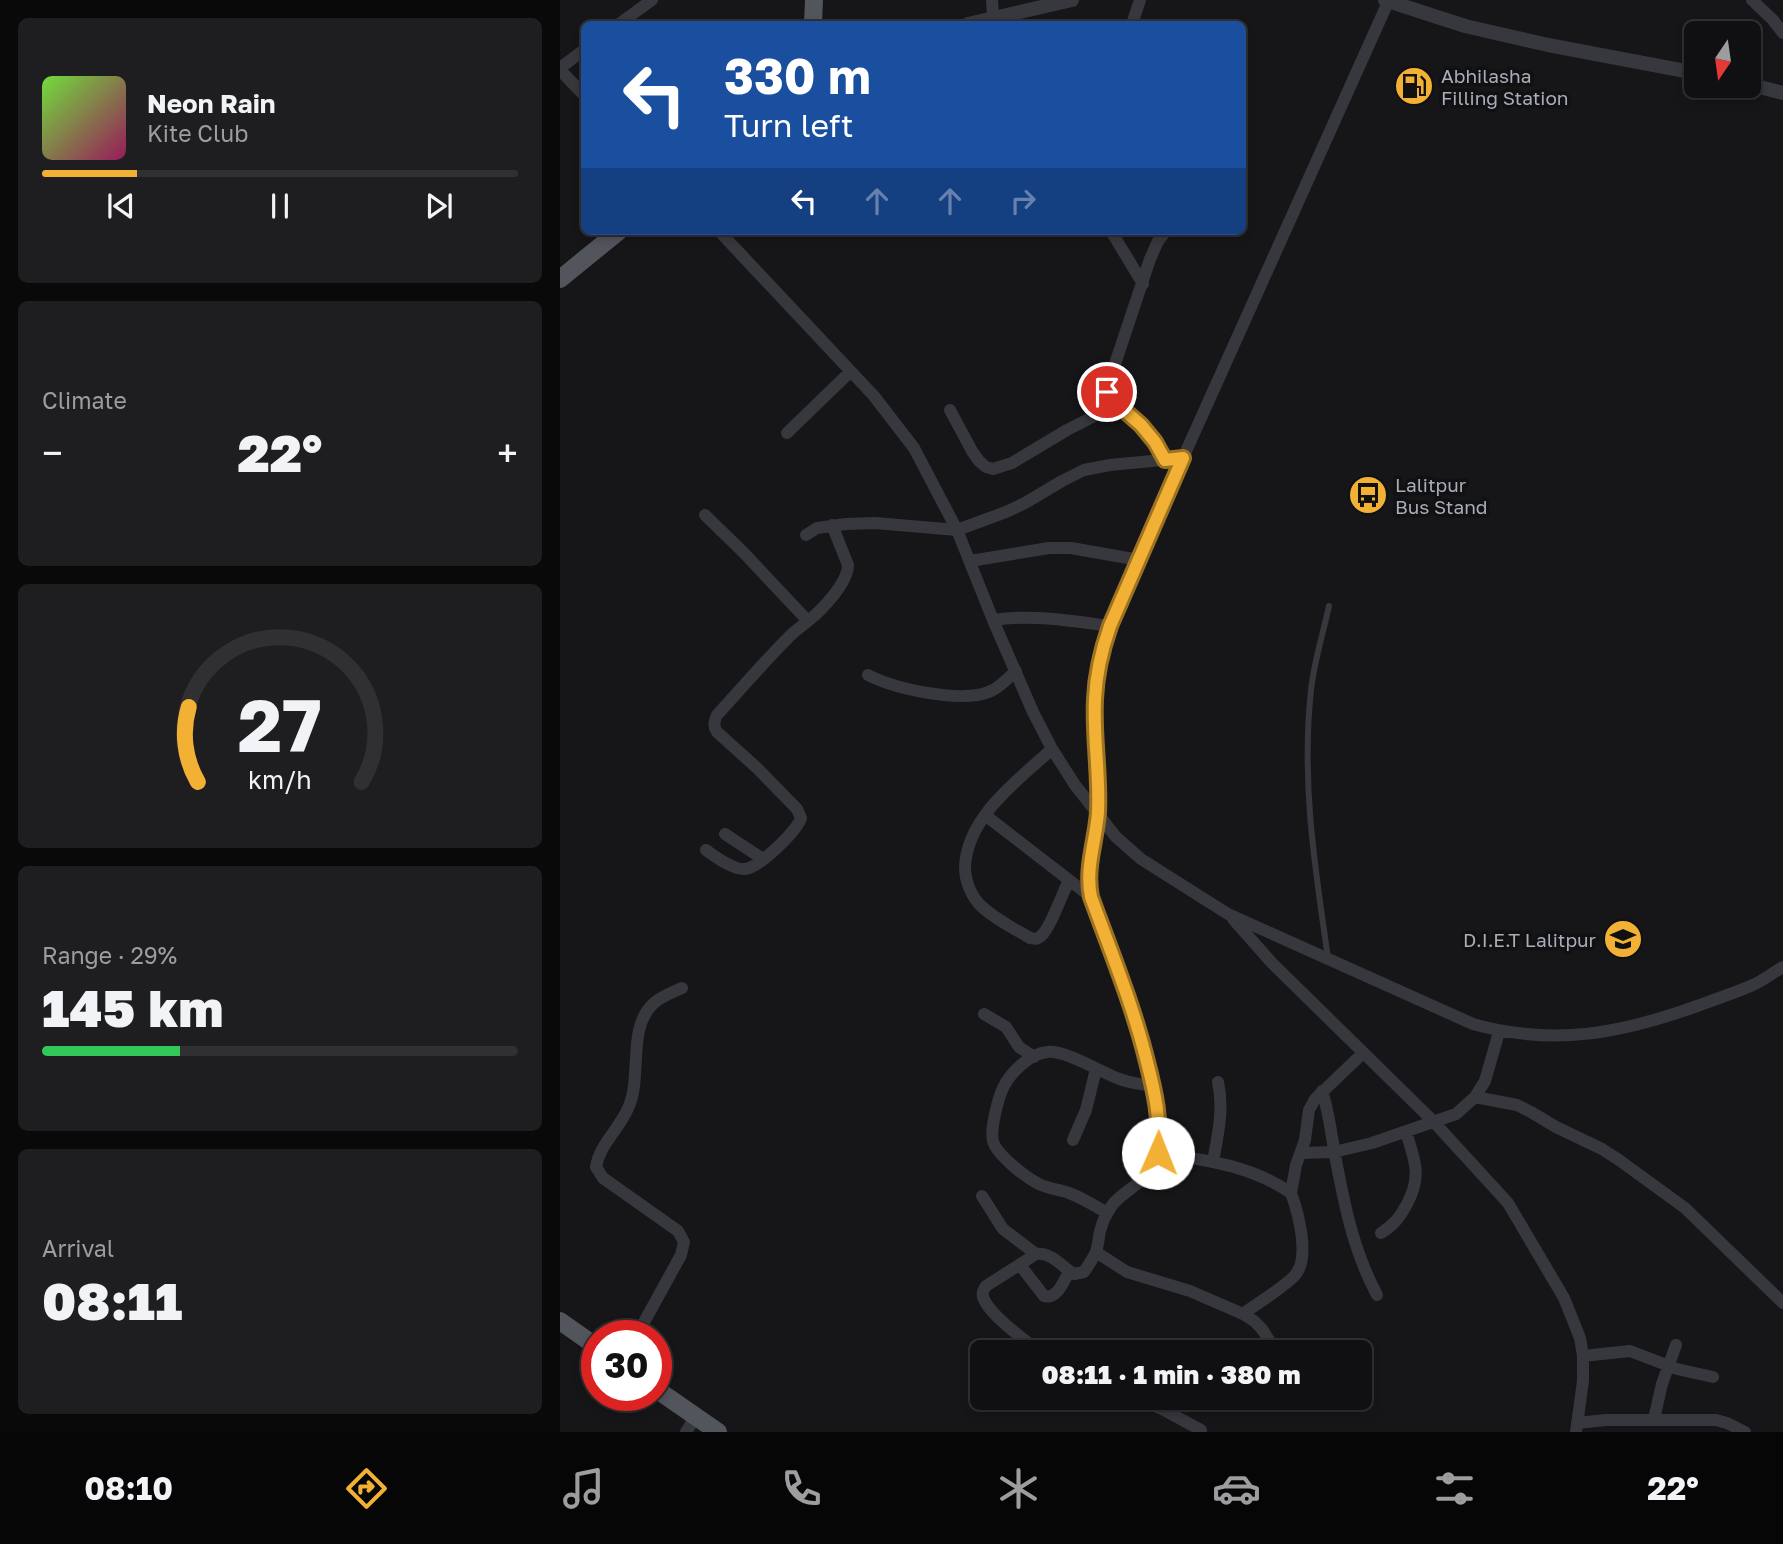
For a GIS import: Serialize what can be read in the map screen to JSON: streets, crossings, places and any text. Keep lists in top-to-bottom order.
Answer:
{
  "places": {
    "fuel station": ["Abhilasha Filling Station"],
    "bus stop": ["Lalitpur Bus Stand"],
    "school or university": ["D.I.E.T Lalitpur"]
  },
  "north": "bottom",
  "page": {
    "turn": ["330 m", "Turn left"],
    "song": ["Neon Rain", "Kite Club"],
    "tile": [
      "Climate",
      ["Range · 29%", "145 km"],
      ["Arrival", "08:11"]
    ],
    "heat": ["−", "22°", "+"],
    "limit": "30",
    "trip": "08:11 · 1 min · 380 m",
    "tabs": ["08:10", "22°"],
    "gauge": ["27", "km/h"]
  }
}
